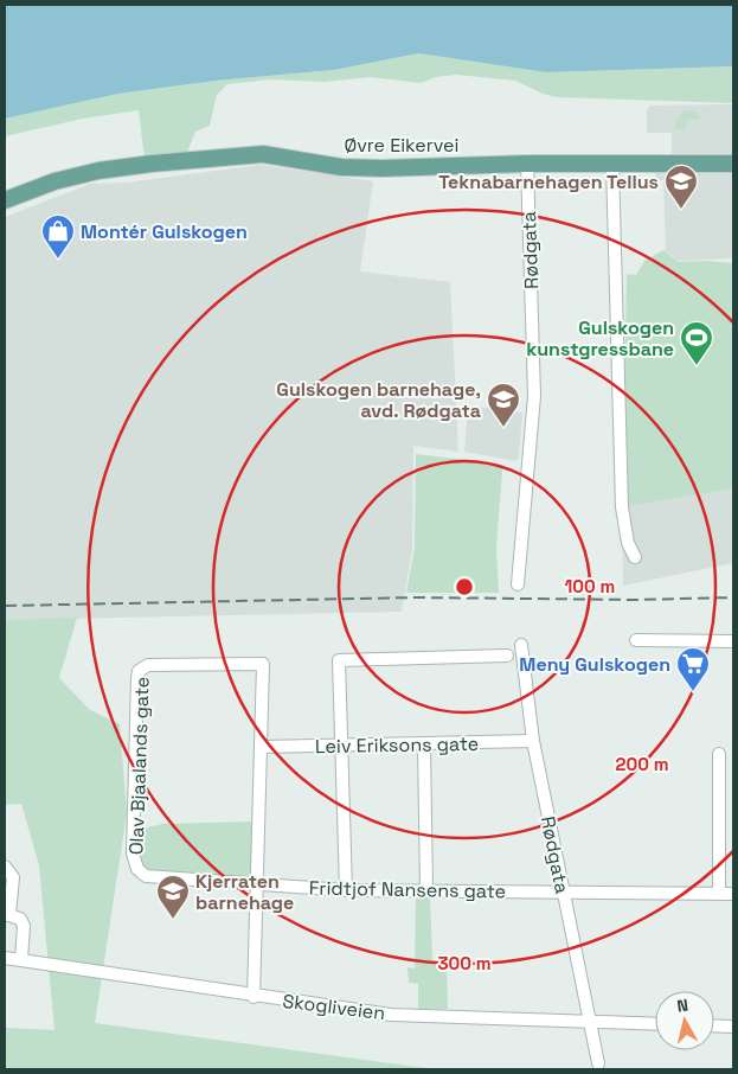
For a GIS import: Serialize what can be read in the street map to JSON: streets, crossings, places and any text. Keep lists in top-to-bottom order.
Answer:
{
  "streets": {
    "main road": ["Øvre Eikervei"],
    "street": [
      "Rødgata",
      "Leiv Eriksons gate",
      "Olav Bjaalands gate",
      "Fridtjof Nansens gate",
      "Skogliveien"
    ]
  },
  "crossings": [
    ["Øvre Eikervei", "Rødgata"],
    ["Rødgata", "Leiv Eriksons gate"],
    ["Rødgata", "Fridtjof Nansens gate"],
    ["Rødgata", "Skogliveien"],
    ["Leiv Eriksons gate", "Olav Bjaalands gate"],
    ["Olav Bjaalands gate", "Fridtjof Nansens gate"]
  ],
  "places": {
    "school or university": ["Teknabarnehagen Tellus", "Gulskogen barnehage, avd. Rødgata", "Kjerraten barnehage"],
    "shop": ["Montér Gulskogen"],
    "sports": ["Gulskogen kunstgressbane"],
    "supermarket": ["Meny Gulskogen"]
  },
  "north": "top",
  "rings": ["100 m", "200 m", "300 m"]
}
